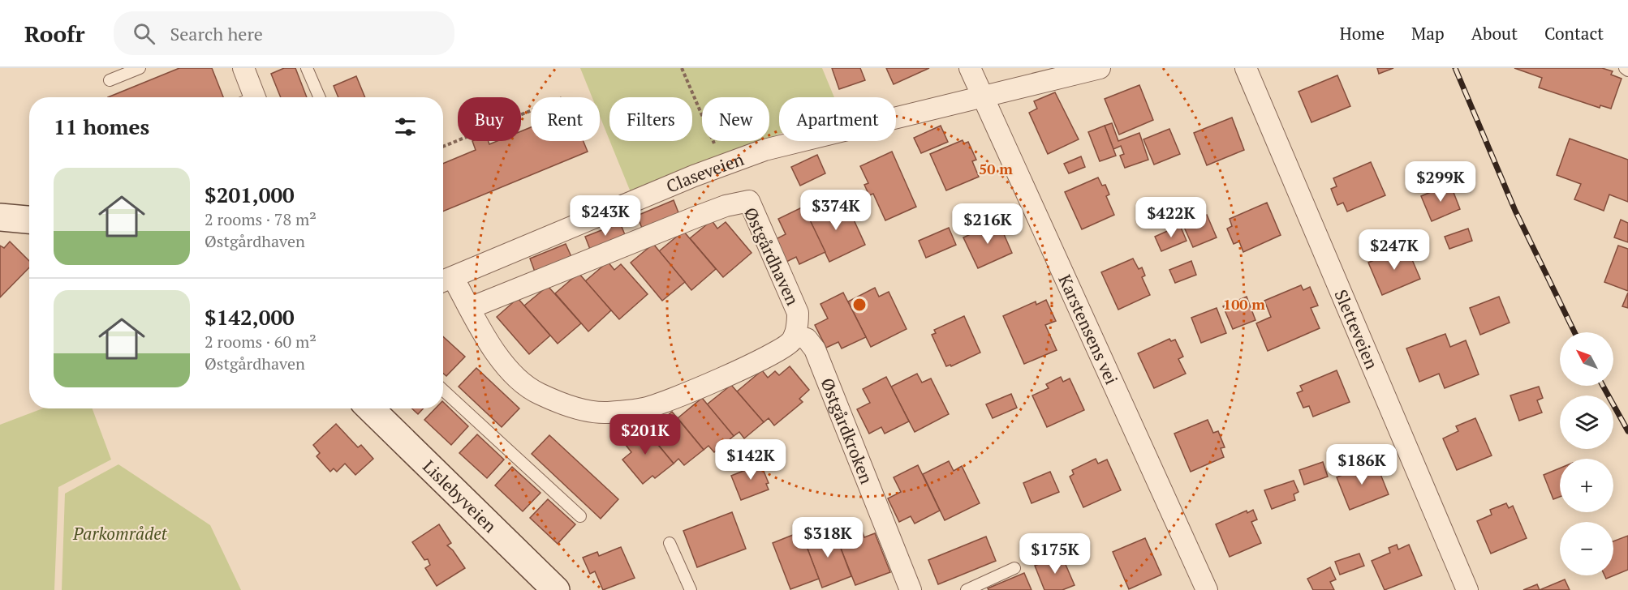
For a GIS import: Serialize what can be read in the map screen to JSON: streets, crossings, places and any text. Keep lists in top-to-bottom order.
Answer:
{
  "streets": {
    "street": [
      "Claseveien",
      "Østgårdhaven",
      "Karstensens vei",
      "Sletteveien",
      "Østgårdkroken",
      "Lislebyveien"
    ]
  },
  "crossings": [
    ["Claseveien", "Karstensens vei"],
    ["Østgårdhaven", "Østgårdkroken"]
  ],
  "parks": ["Parkområdet"],
  "north": "top left",
  "page": {
    "header": "Roofr",
    "search": "Search here",
    "nav": [
      "Home",
      "Map",
      "About",
      "Contact"
    ],
    "chip": [
      "Buy",
      "Rent",
      "Filters",
      "New",
      "Apartment"
    ],
    "heading": "11 homes",
    "list": [
      {
        "name": "$201,000",
        "note": "2 rooms · 78 m² · Østgårdhaven"
      },
      {
        "name": "$142,000",
        "note": "2 rooms · 60 m² · Østgårdhaven"
      }
    ],
    "price": [
      "$299K",
      "$374K",
      "$243K",
      "$422K",
      "$216K",
      "$247K",
      "$201K",
      "$142K",
      "$186K",
      "$318K",
      "$175K"
    ],
    "map_buttons": ["+", "−"]
  },
  "rings": ["50 m", "100 m"]
}
